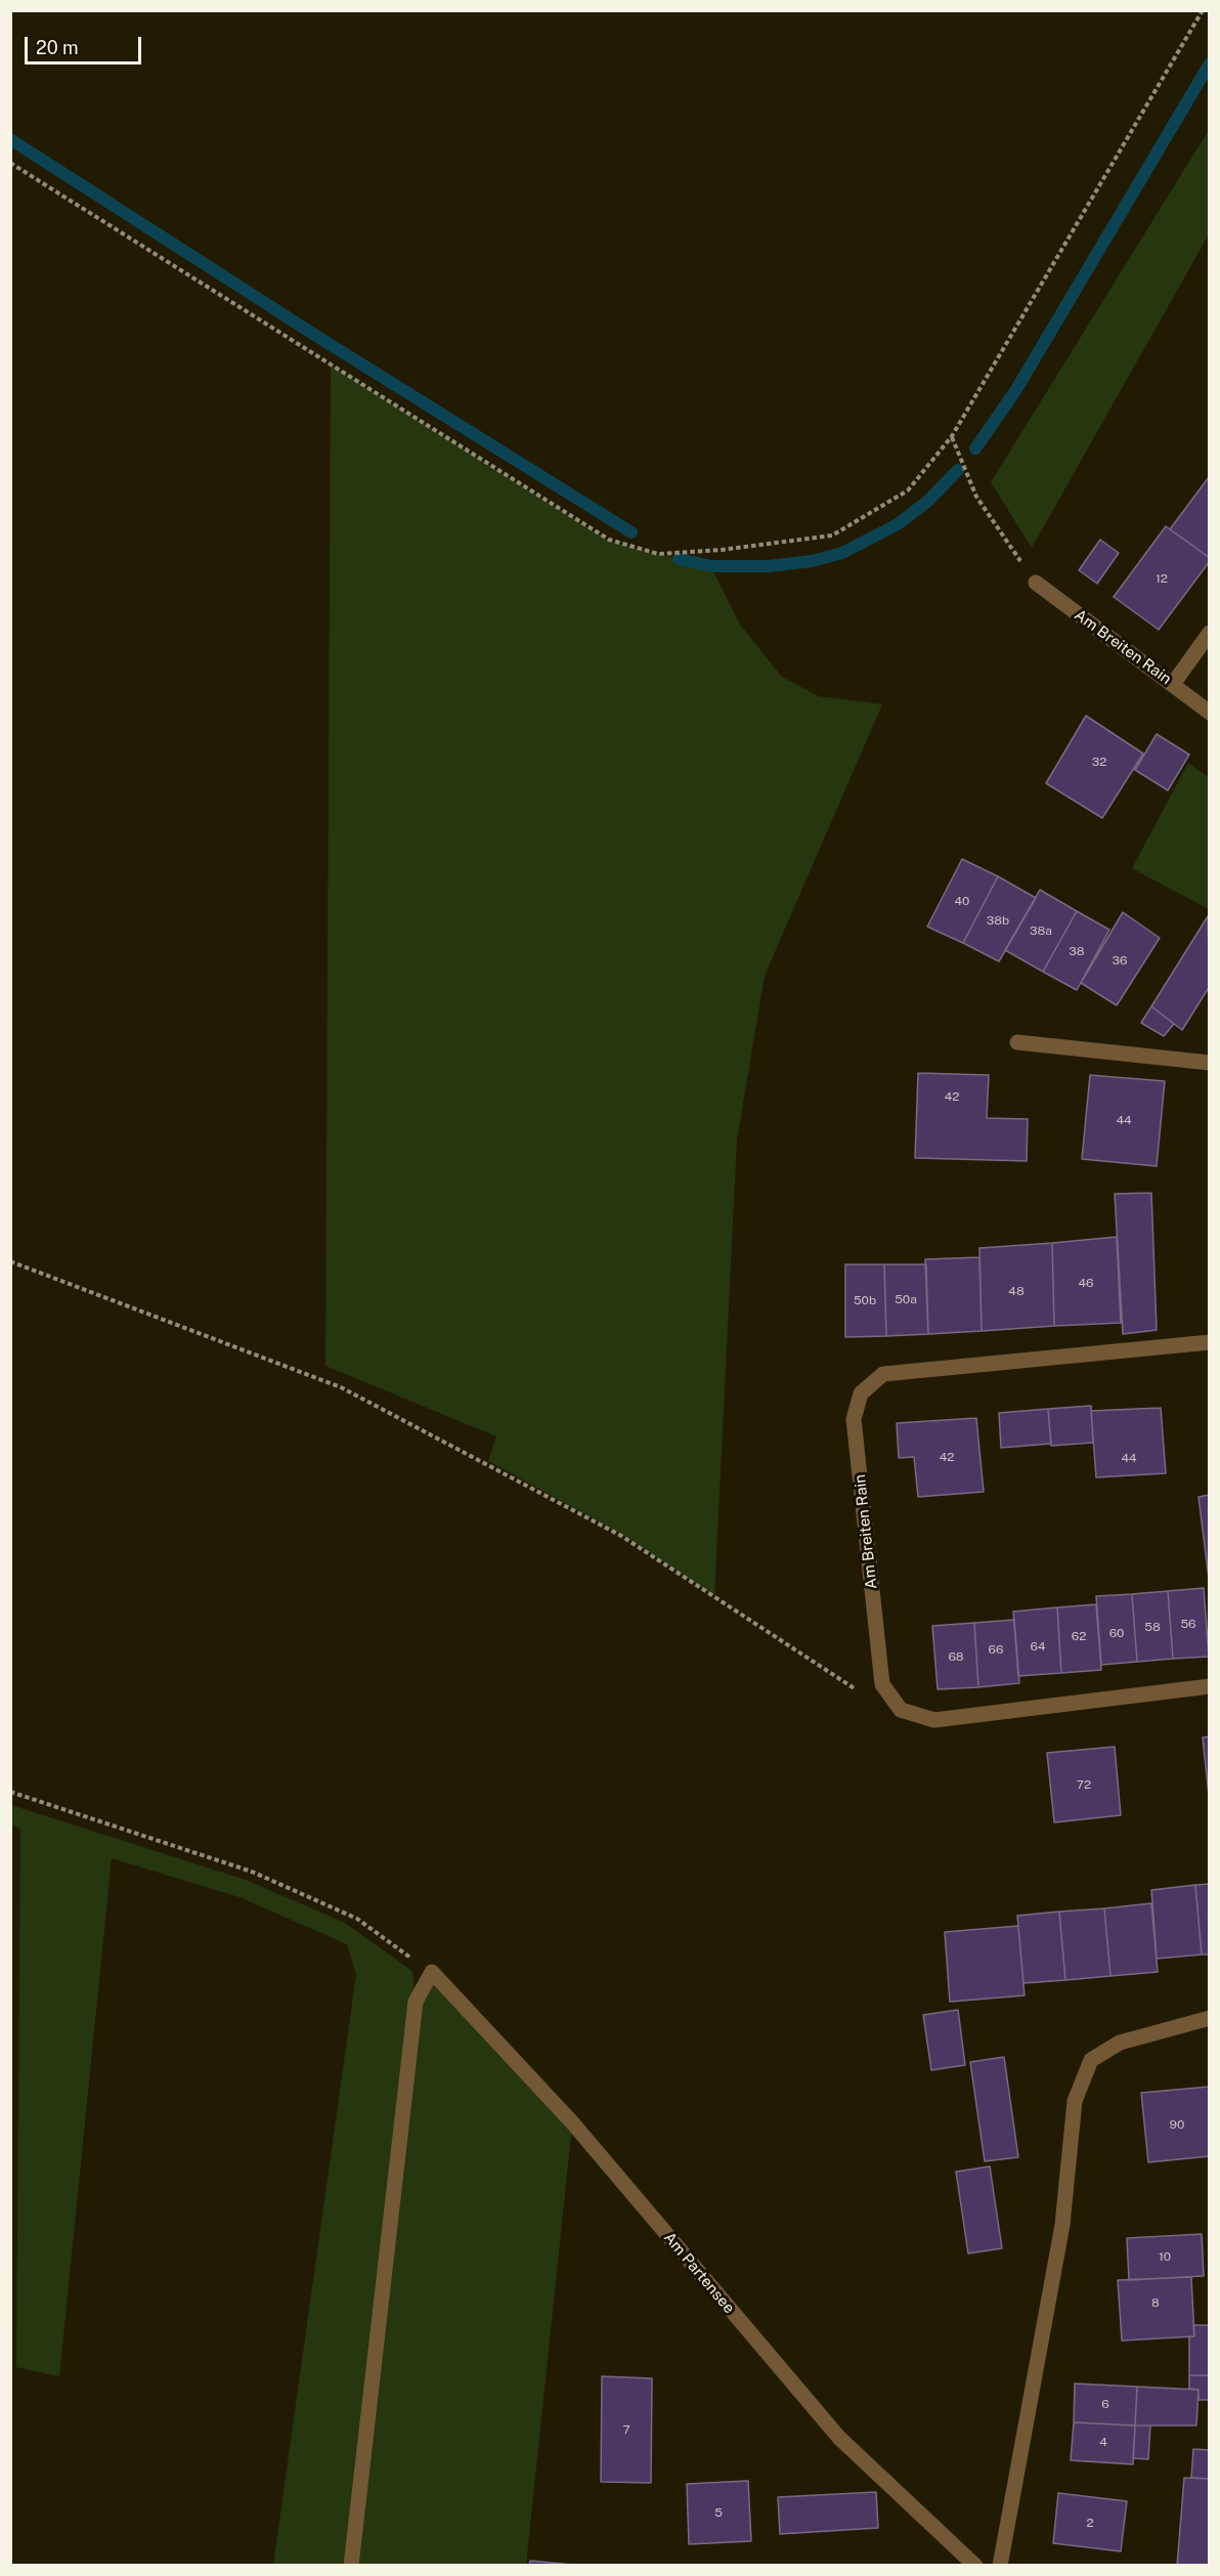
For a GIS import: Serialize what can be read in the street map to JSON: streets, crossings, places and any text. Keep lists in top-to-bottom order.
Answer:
{
  "streets": {
    "street": ["Am Breiten Rain", "Am Partensee"]
  },
  "house_numbers": [
    "12",
    "32",
    "40",
    "38b",
    "38a",
    "38",
    "36",
    "42",
    "44",
    "46",
    "48",
    "50a",
    "50b",
    "42",
    "44",
    "56",
    "58",
    "60",
    "62",
    "64",
    "66",
    "68",
    "72",
    "90",
    "10",
    "8",
    "6",
    "7",
    "4",
    "5",
    "2"
  ],
  "scale_bar": "20 m"
}
